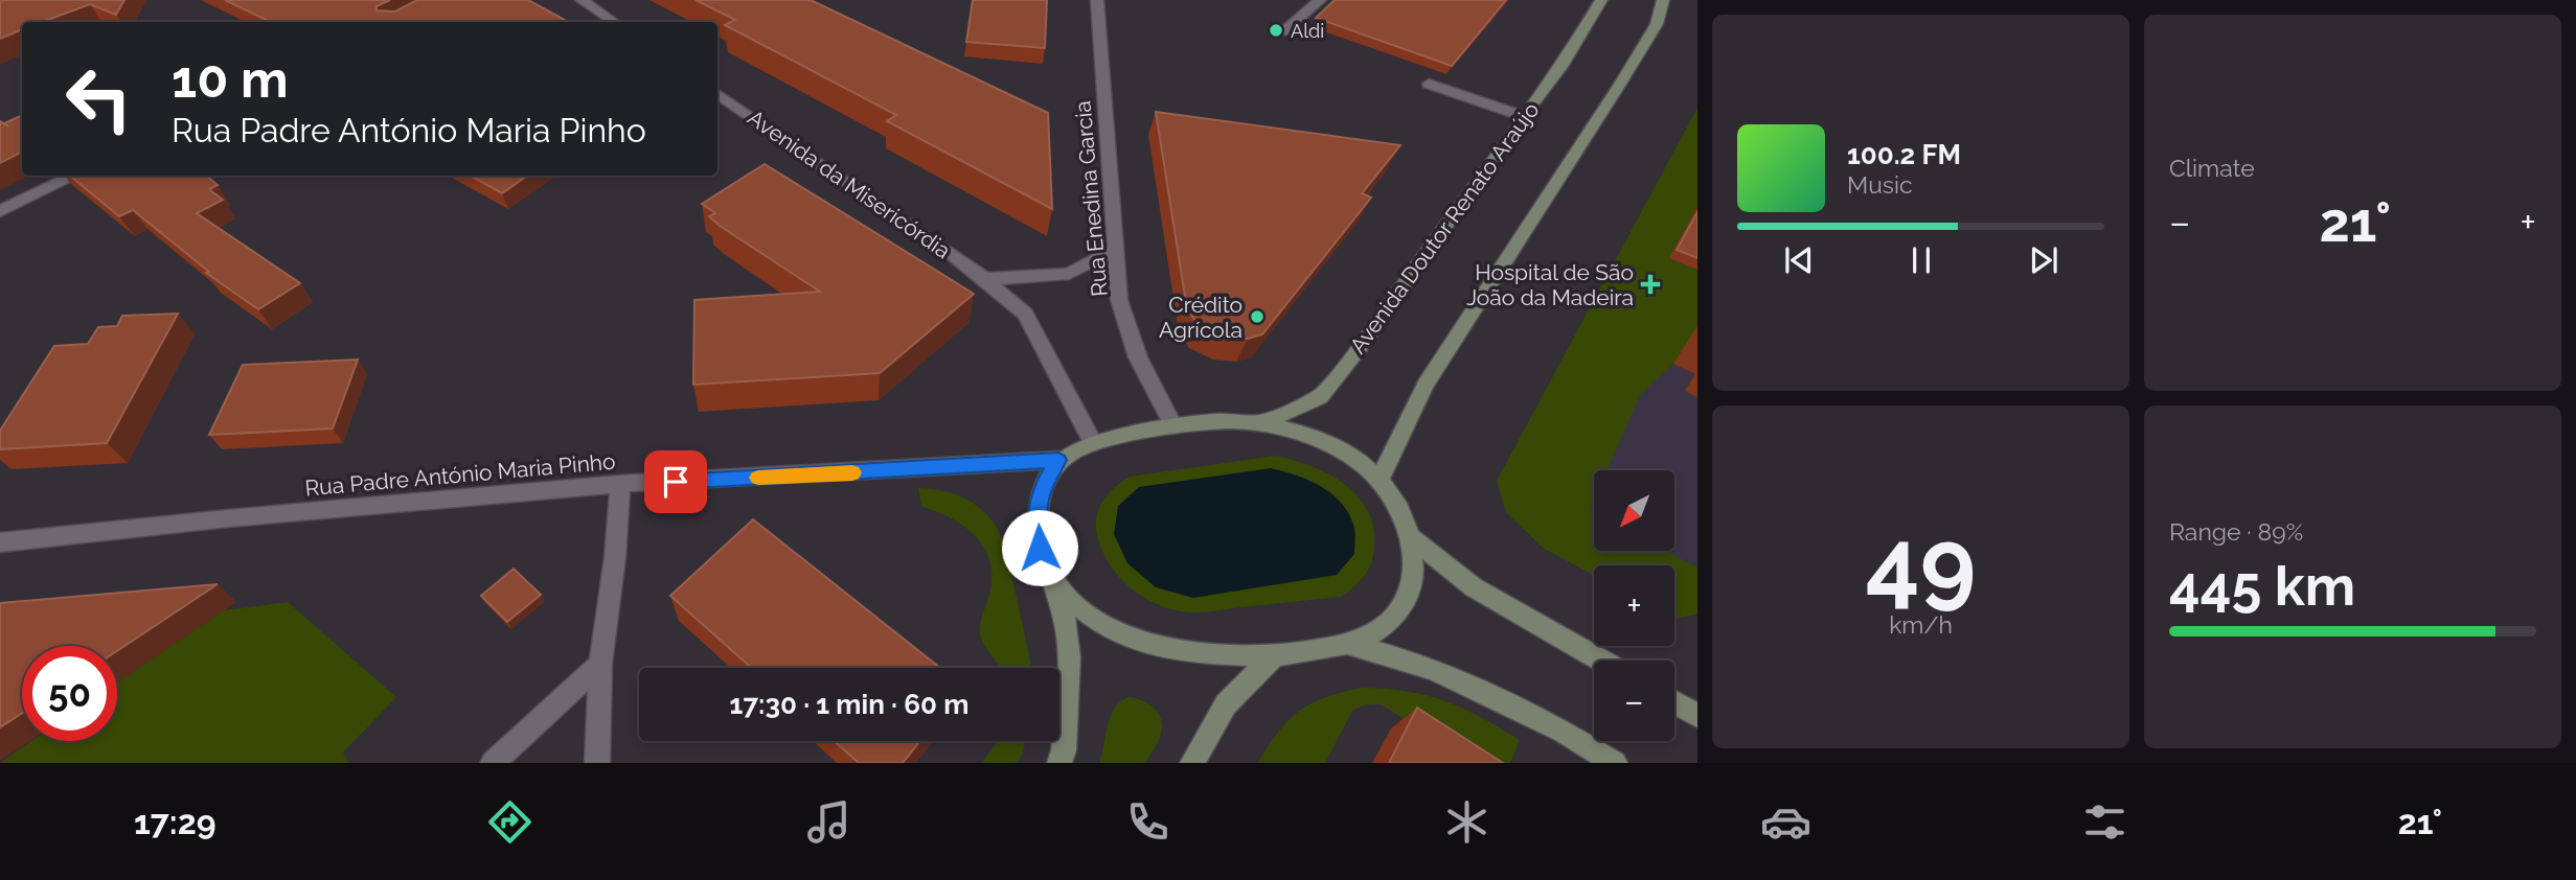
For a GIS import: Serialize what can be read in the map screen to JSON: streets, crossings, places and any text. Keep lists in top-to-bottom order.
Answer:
{
  "streets": {
    "main road": ["Avenida Doutor Renato Araújo"],
    "street": ["Avenida da Misericórdia", "Rua Enedina Garcia", "Rua Padre António Maria Pinho"]
  },
  "crossings": [
    ["Avenida da Misericórdia", "Avenida Doutor Renato Araújo"],
    ["Rua Enedina Garcia", "Avenida Doutor Renato Araújo"],
    ["Avenida Doutor Renato Araújo", "Rua Padre António Maria Pinho"]
  ],
  "places": {
    "other": ["Aldi", "Crédito Agrícola"],
    "health": ["Hospital de São João da Madeira"]
  },
  "north": "bottom left",
  "page": {
    "tile": [
      "Climate",
      ["49", "km/h"],
      ["Range · 89%", "445 km"]
    ],
    "turn": ["10 m", "Rua Padre António Maria Pinho"],
    "song": ["100.2 FM", "Music"],
    "heat": ["−", "21°", "+"],
    "map_buttons": ["+", "−"],
    "limit": "50",
    "trip": "17:30 · 1 min · 60 m",
    "tabs": ["17:29", "21°"]
  }
}
